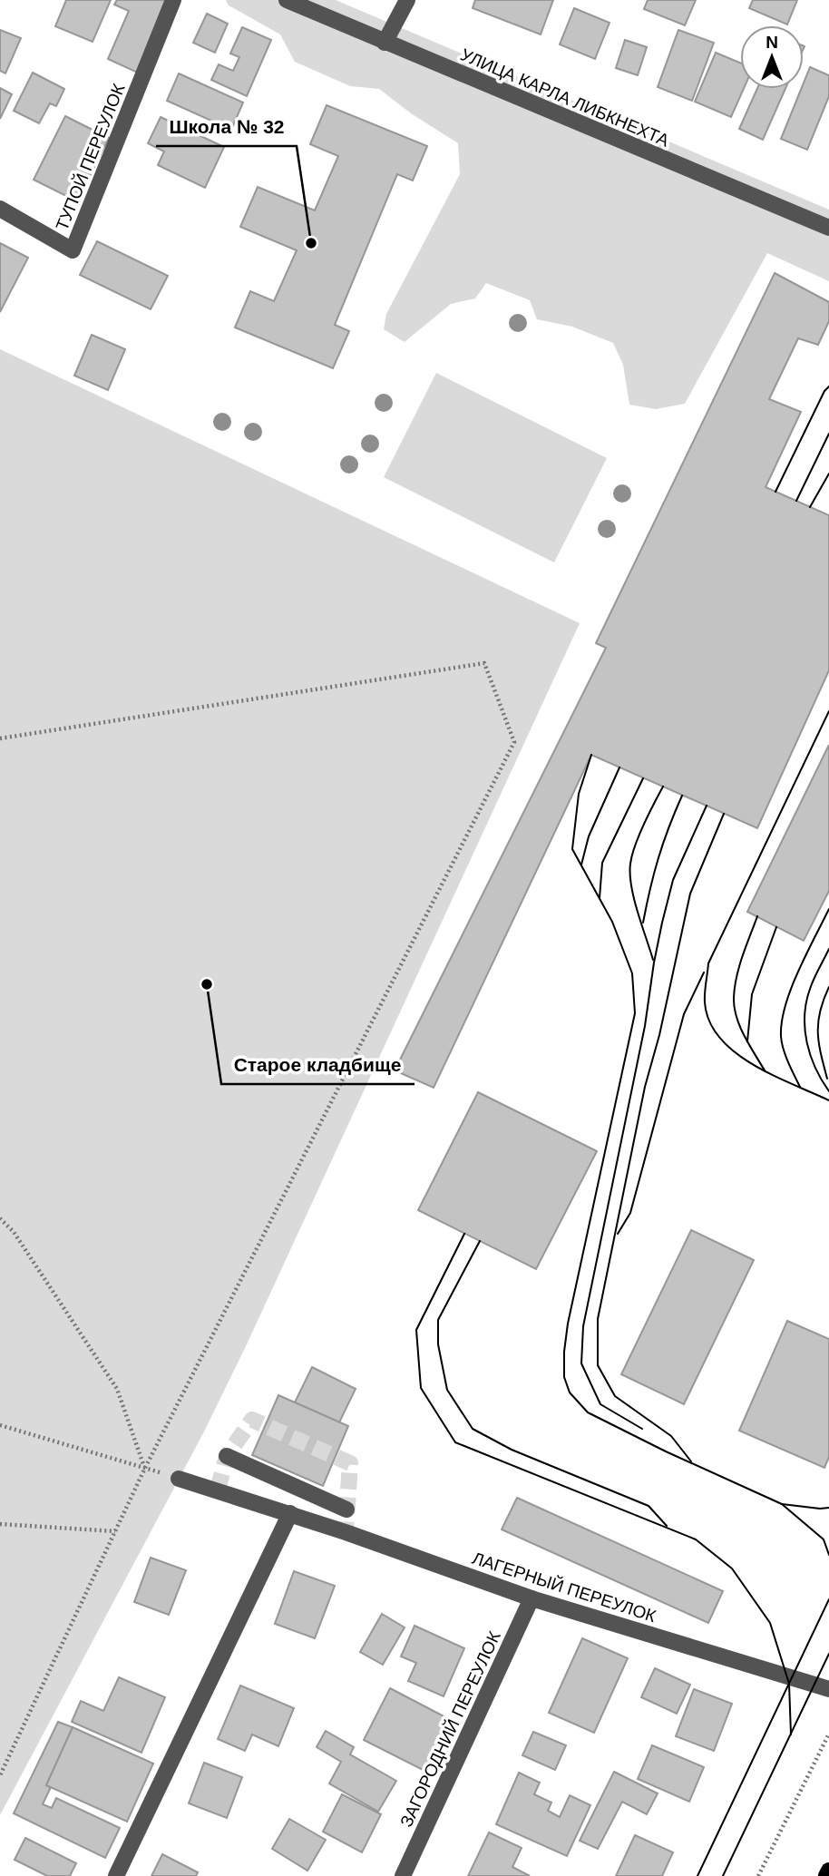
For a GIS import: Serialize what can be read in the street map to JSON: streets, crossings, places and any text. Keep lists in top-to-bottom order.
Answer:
{
  "streets": {
    "street": [
      "УЛИЦА КАРЛА ЛИБКНЕХТА",
      "ТУПОЙ ПЕРЕУЛОК",
      "ЛАГЕРНЫЙ ПЕРЕУЛОК",
      "ЗАГОРОДНИЙ ПЕРЕУЛОК"
    ]
  },
  "crossings": [
    ["ЛАГЕРНЫЙ ПЕРЕУЛОК", "ЗАГОРОДНИЙ ПЕРЕУЛОК"]
  ],
  "places": ["Школа № 32", "Старое кладбище"],
  "north": "top"
}
